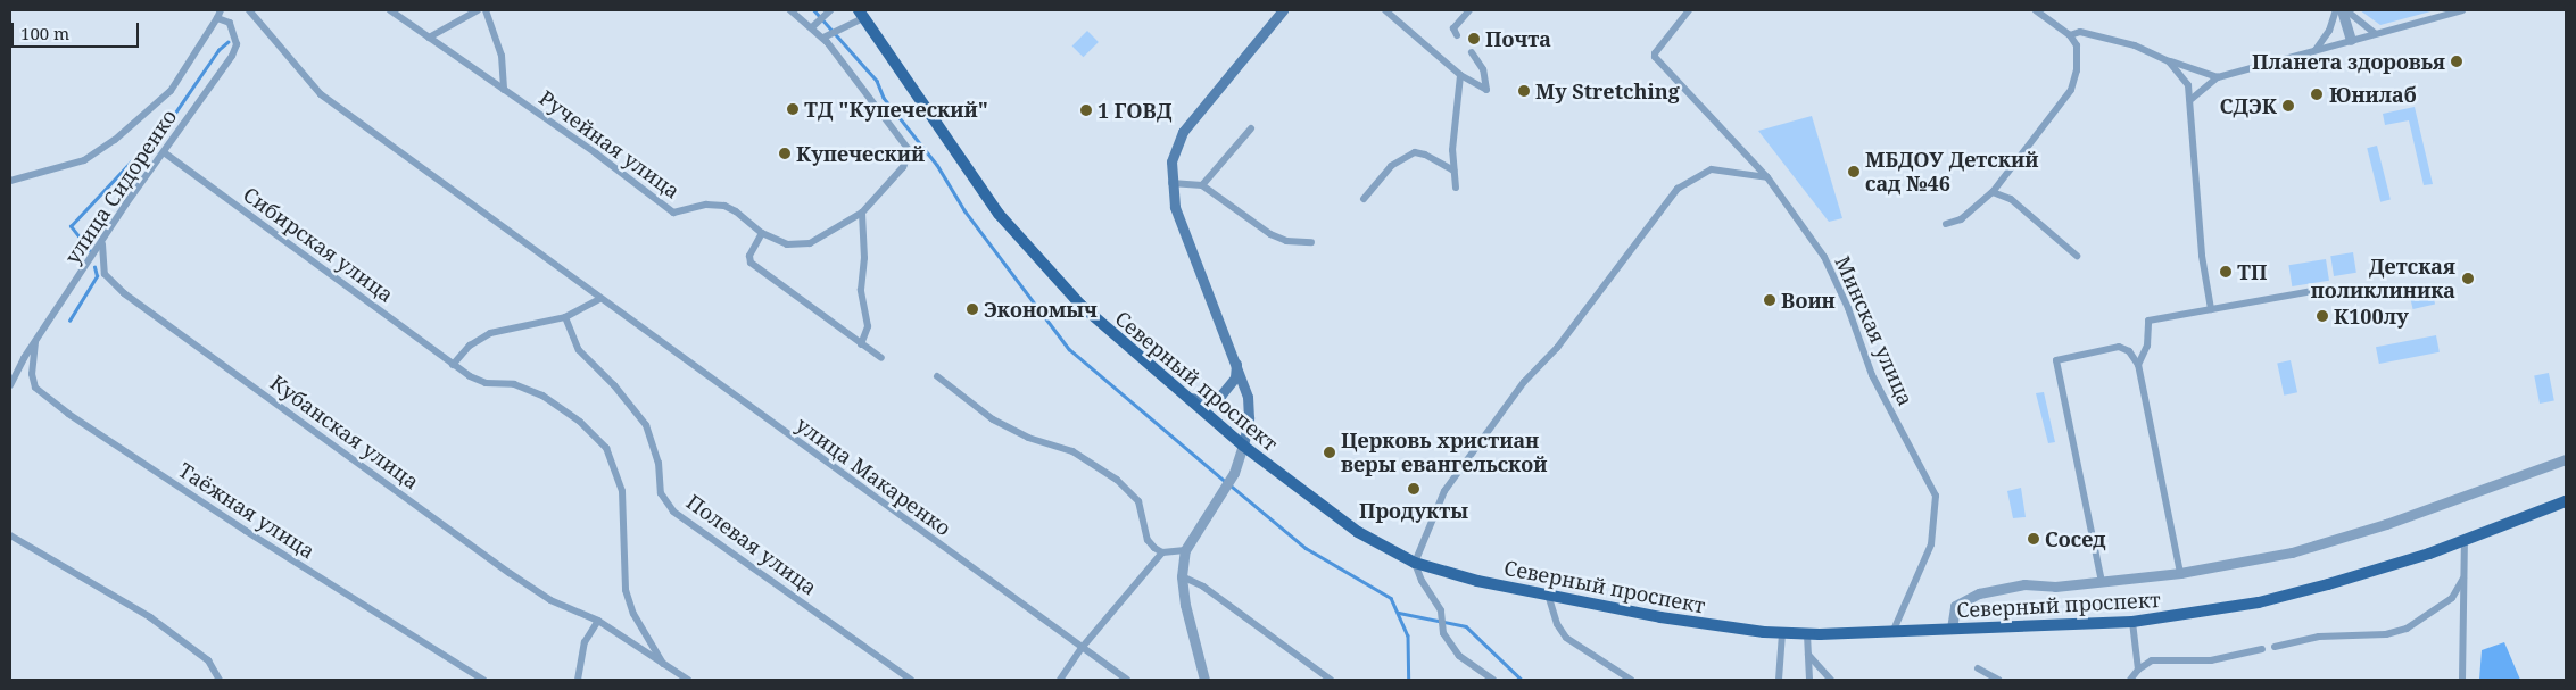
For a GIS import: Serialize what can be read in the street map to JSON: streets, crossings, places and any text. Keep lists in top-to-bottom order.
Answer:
{
  "streets": {
    "main road": ["Северный проспект"],
    "street": [
      "Ручейная улица",
      "улица Сидоренко",
      "Сибирская улица",
      "Минская улица",
      "Кубанская улица",
      "улица Макаренко",
      "Таёжная улица",
      "Полевая улица"
    ]
  },
  "crossings": [
    ["улица Сидоренко", "Сибирская улица"],
    ["улица Сидоренко", "Кубанская улица"],
    ["улица Сидоренко", "Таёжная улица"],
    ["Сибирская улица", "Кубанская улица"],
    ["Минская улица", "Северный проспект"]
  ],
  "places": [
    "Почта",
    "Планета здоровья",
    "My Stretching",
    "Юнилаб",
    "СДЭК",
    "ТД \"Купеческий\"",
    "1 ГОВД",
    "Купеческий",
    "МБДОУ Детский сад №46",
    "ТП",
    "Детская поликлиника",
    "Воин",
    "Экономыч",
    "К100лу",
    "Церковь христиан веры евангельской",
    "Продукты",
    "Сосед"
  ],
  "scale_bar": "100 m"
}
